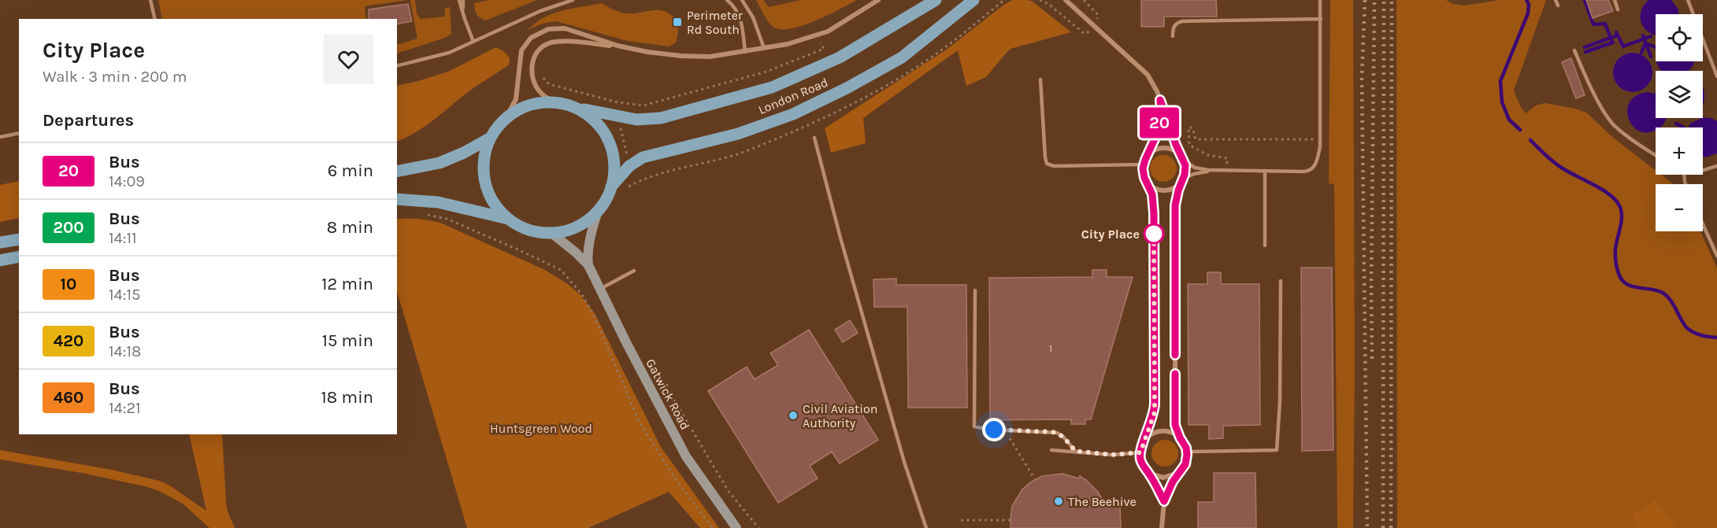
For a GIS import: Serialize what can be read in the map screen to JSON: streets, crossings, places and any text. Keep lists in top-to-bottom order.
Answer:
{
  "streets": {
    "main road": ["London Road"],
    "street": ["Gatwick Road"]
  },
  "crossings": [
    ["London Road", "Gatwick Road"]
  ],
  "parks": ["Huntsgreen Wood"],
  "places": {
    "transit": ["Perimeter Rd South"],
    "other": ["City Place", "Civil Aviation Authority", "The Beehive"]
  },
  "lines": ["bus line 20"],
  "house_numbers": ["1"],
  "page": {
    "on_map": "20",
    "map_buttons": ["+", "−"],
    "heading": [
      ["City Place", "Walk · 3 min · 200 m"],
      "Departures"
    ],
    "list": [
      {
        "mark": "20",
        "name": "Bus",
        "note": "14:09",
        "value": "6 min"
      },
      {
        "mark": "200",
        "name": "Bus",
        "note": "14:11",
        "value": "8 min"
      },
      {
        "mark": "10",
        "name": "Bus",
        "note": "14:15",
        "value": "12 min"
      },
      {
        "mark": "420",
        "name": "Bus",
        "note": "14:18",
        "value": "15 min"
      },
      {
        "mark": "460",
        "name": "Bus",
        "note": "14:21",
        "value": "18 min"
      }
    ]
  }
}
